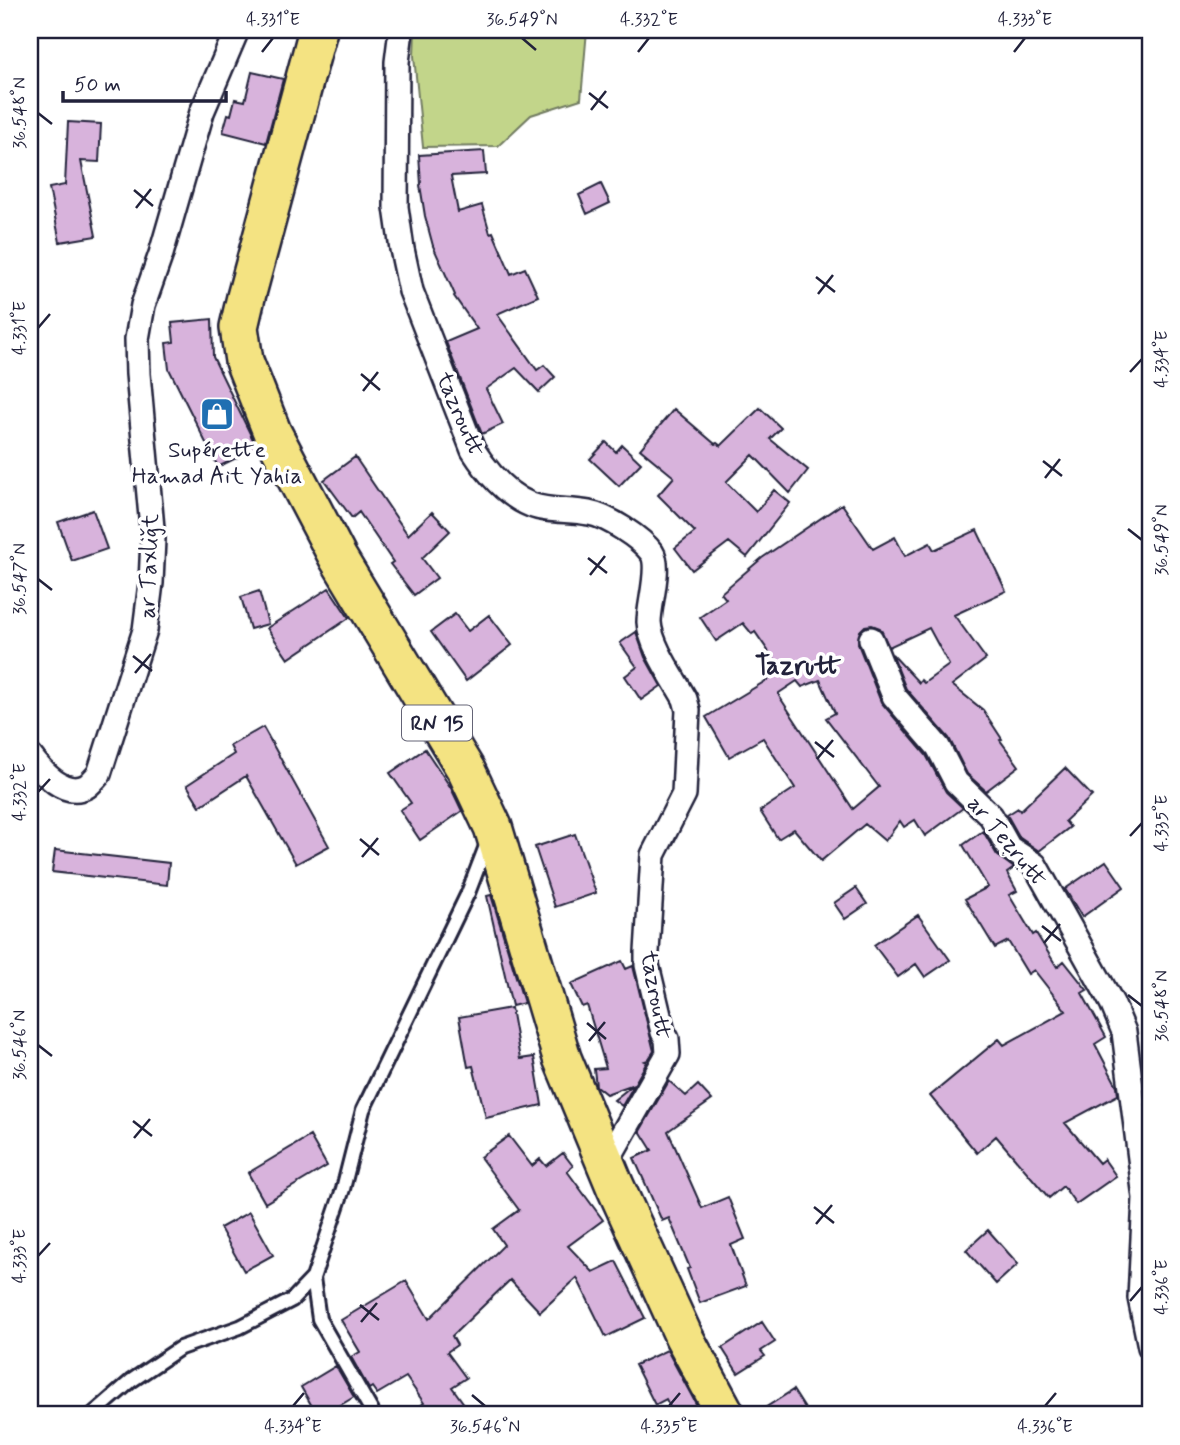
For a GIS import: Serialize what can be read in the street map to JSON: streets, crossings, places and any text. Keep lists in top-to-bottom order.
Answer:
{
  "streets": {
    "main road": ["RN 15"],
    "street": ["tazroutt", "ar Taxliǧt", "ar Teẓṛutt"]
  },
  "crossings": [
    ["tazroutt", "RN 15"]
  ],
  "districts": ["Tazrutt"],
  "places": {
    "shop": ["Supérette Hamad Ait Yahia"]
  },
  "scale_bar": "50 m",
  "coordinates": [
    "4.331°E",
    "36.549°N",
    "4.332°E",
    "4.333°E",
    "36.548°N",
    "4.334°E",
    "36.547°N",
    "4.335°E",
    "36.546°N",
    "4.336°E"
  ]
}
